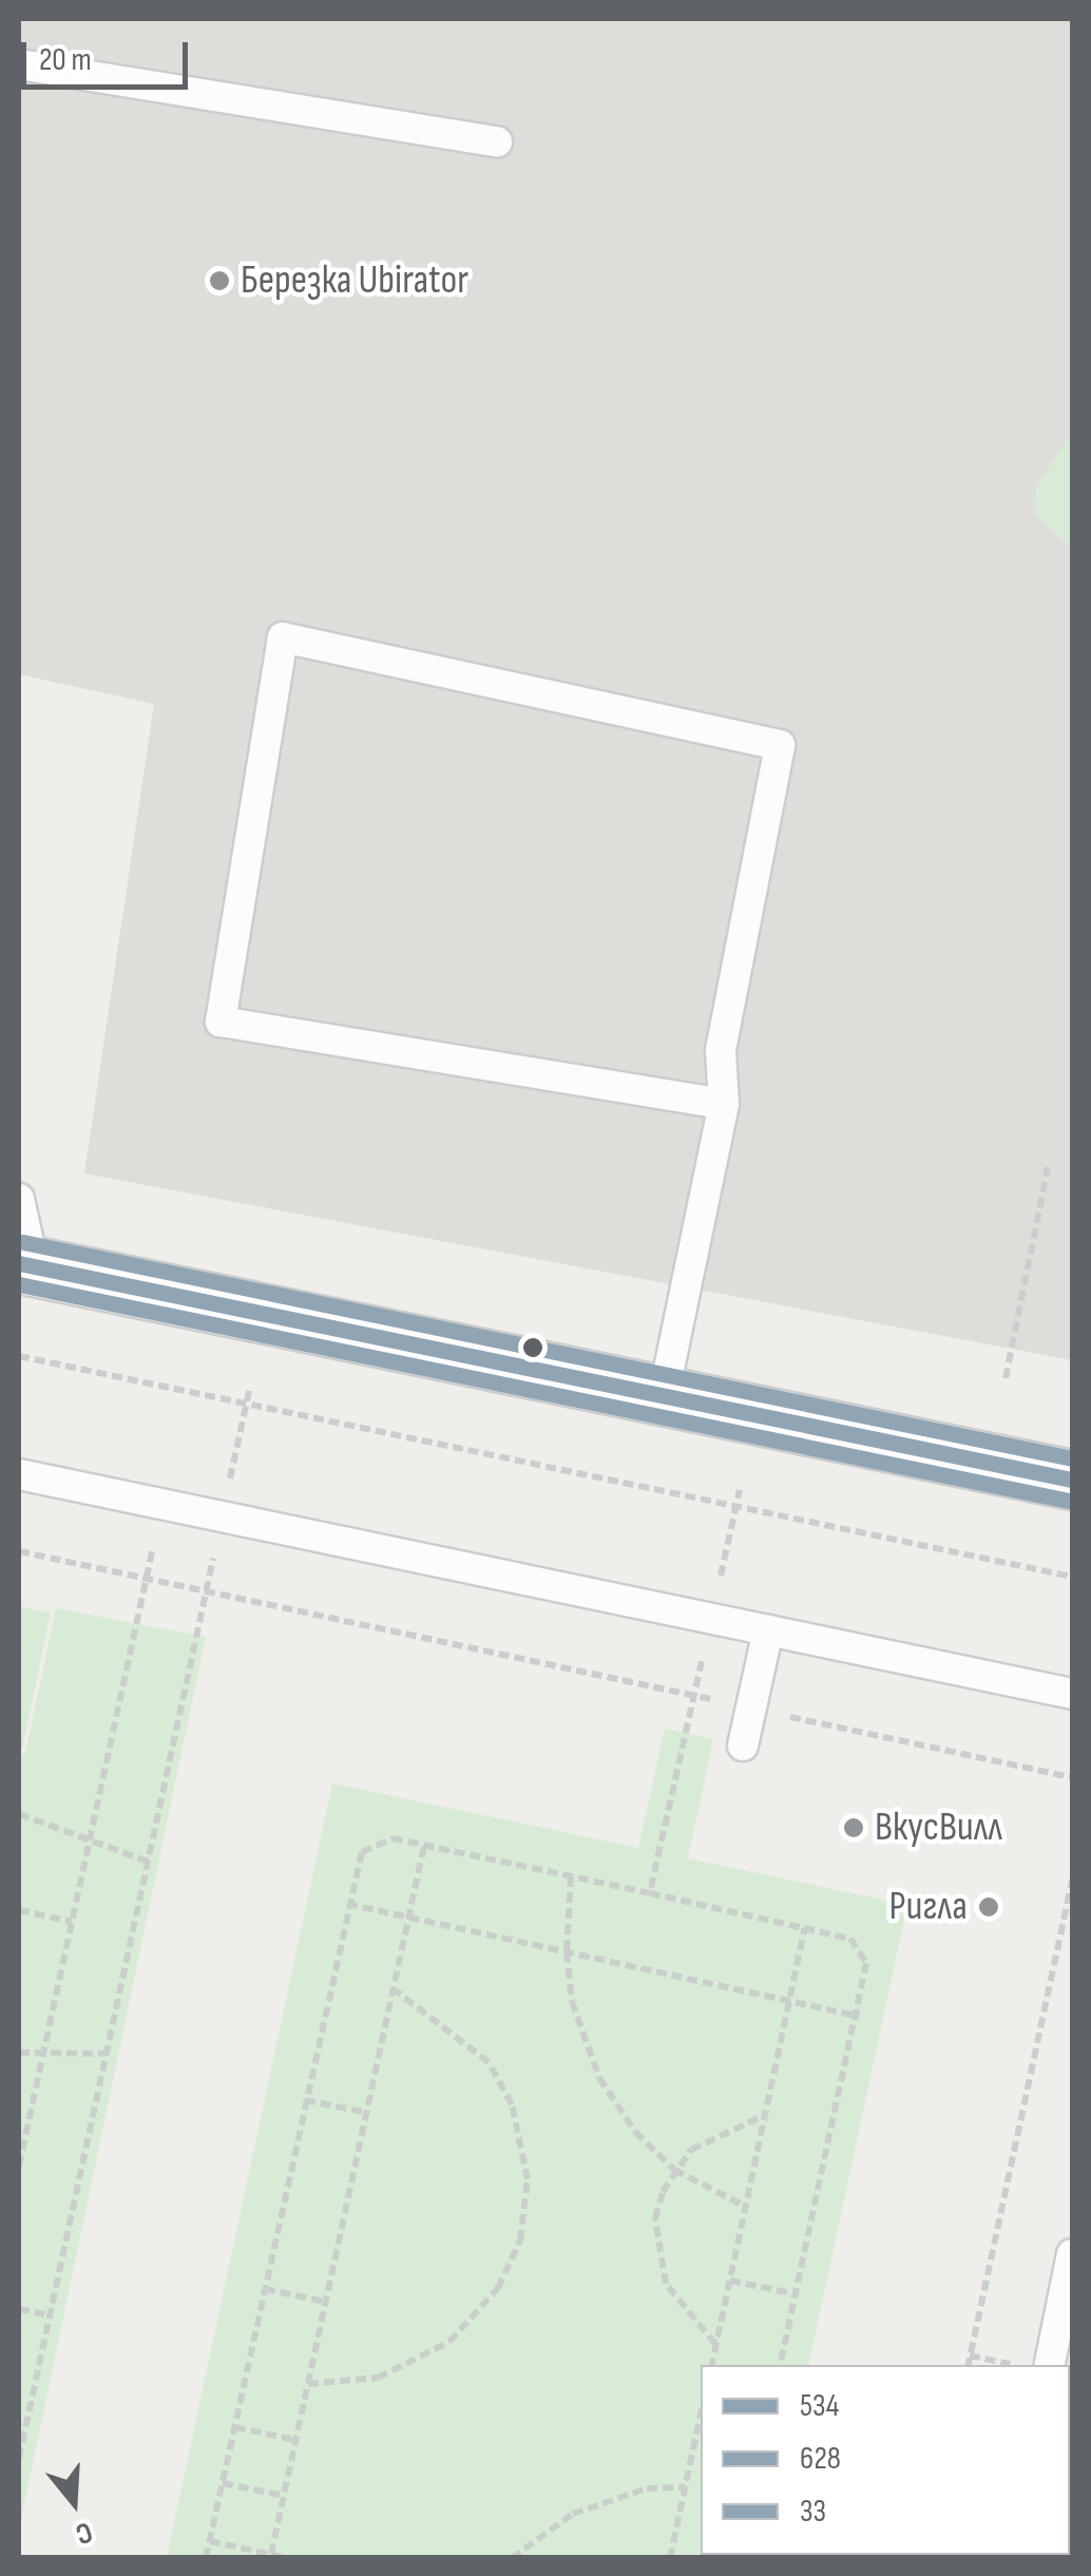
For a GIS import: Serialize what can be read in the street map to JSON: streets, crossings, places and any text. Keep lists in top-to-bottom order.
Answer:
{
  "places": ["Березка Ubirator", "ВкусВилл", "Ригла"],
  "lines": ["transit line 33", "transit line 534", "transit line 628"],
  "legend": ["534", "628", "33"],
  "scale_bar": "20 m",
  "north": "bottom"
}
